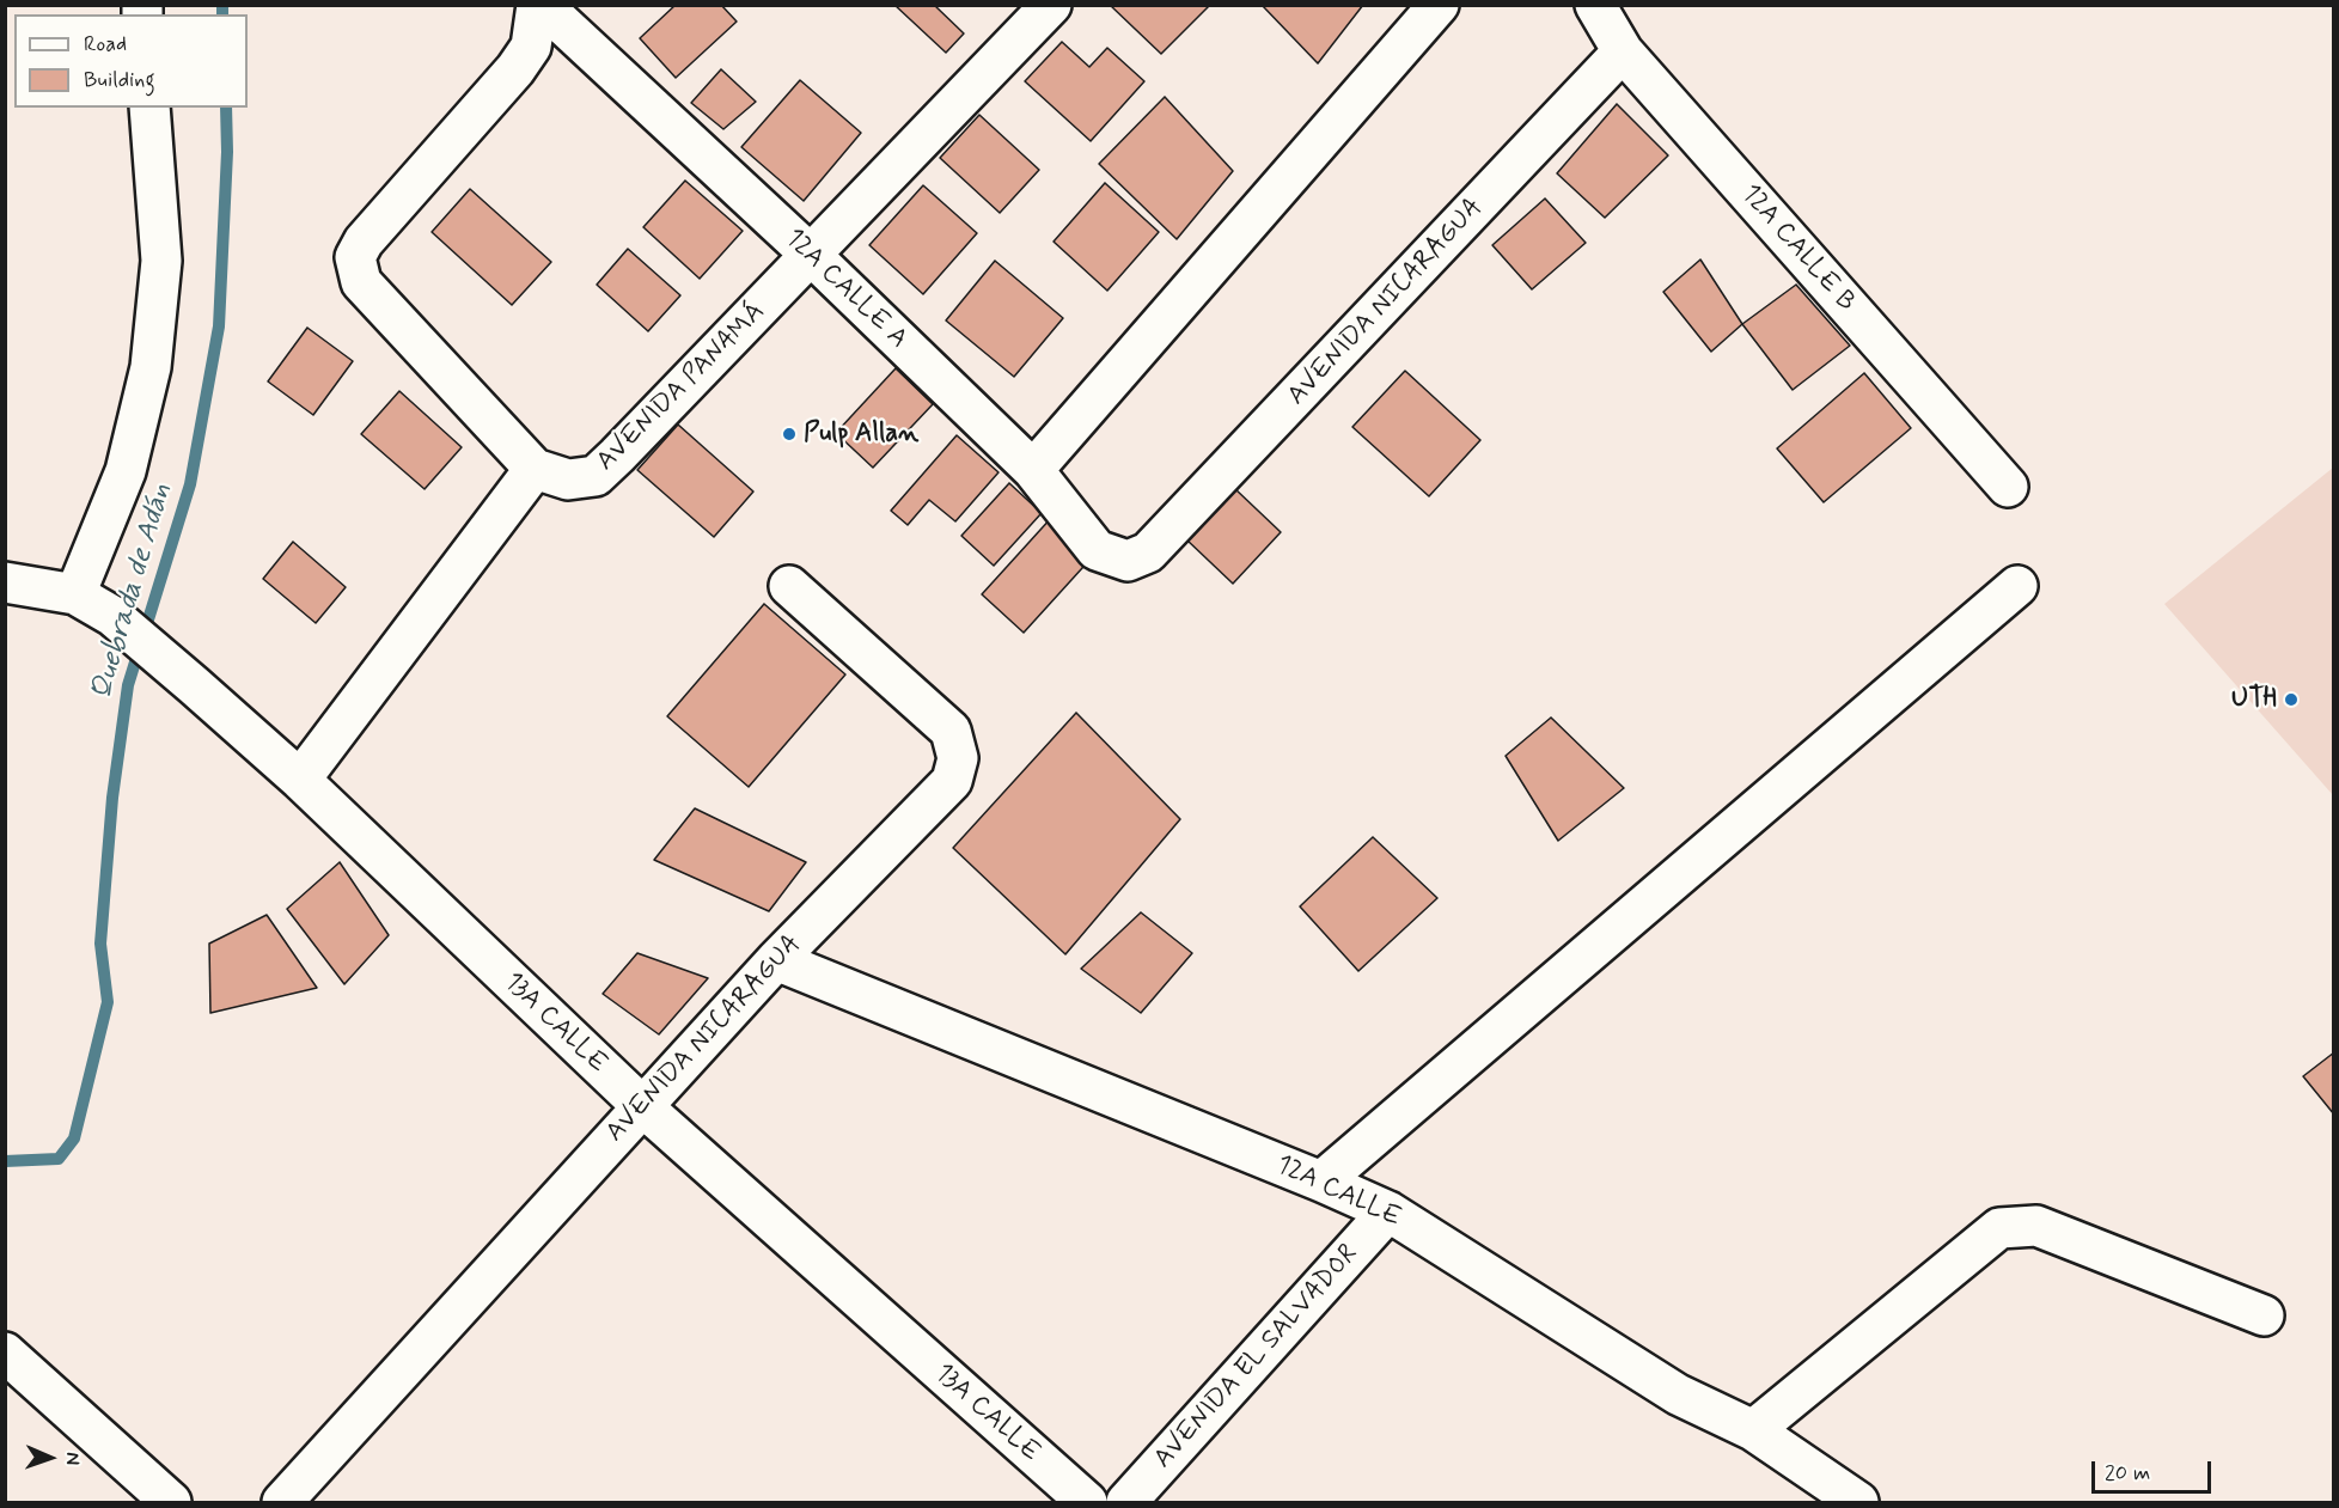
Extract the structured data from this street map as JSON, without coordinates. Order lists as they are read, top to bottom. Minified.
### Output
{"streets":{"street":["12A CALLE B","12A CALLE A","AVENIDA NICARAGUA","AVENIDA PANAMÁ","13A CALLE","12A CALLE","AVENIDA EL SALVADOR"]},"crossings":[["12A CALLE B","AVENIDA NICARAGUA"],["12A CALLE A","AVENIDA NICARAGUA"],["12A CALLE A","AVENIDA PANAMÁ"],["AVENIDA NICARAGUA","13A CALLE"],["AVENIDA NICARAGUA","12A CALLE"],["12A CALLE","AVENIDA EL SALVADOR"]],"water":["Quebrada de Adán"],"places":["Pulp Allan","UTH"],"legend":["Road","Building"],"scale_bar":"20 m","north":"right"}
